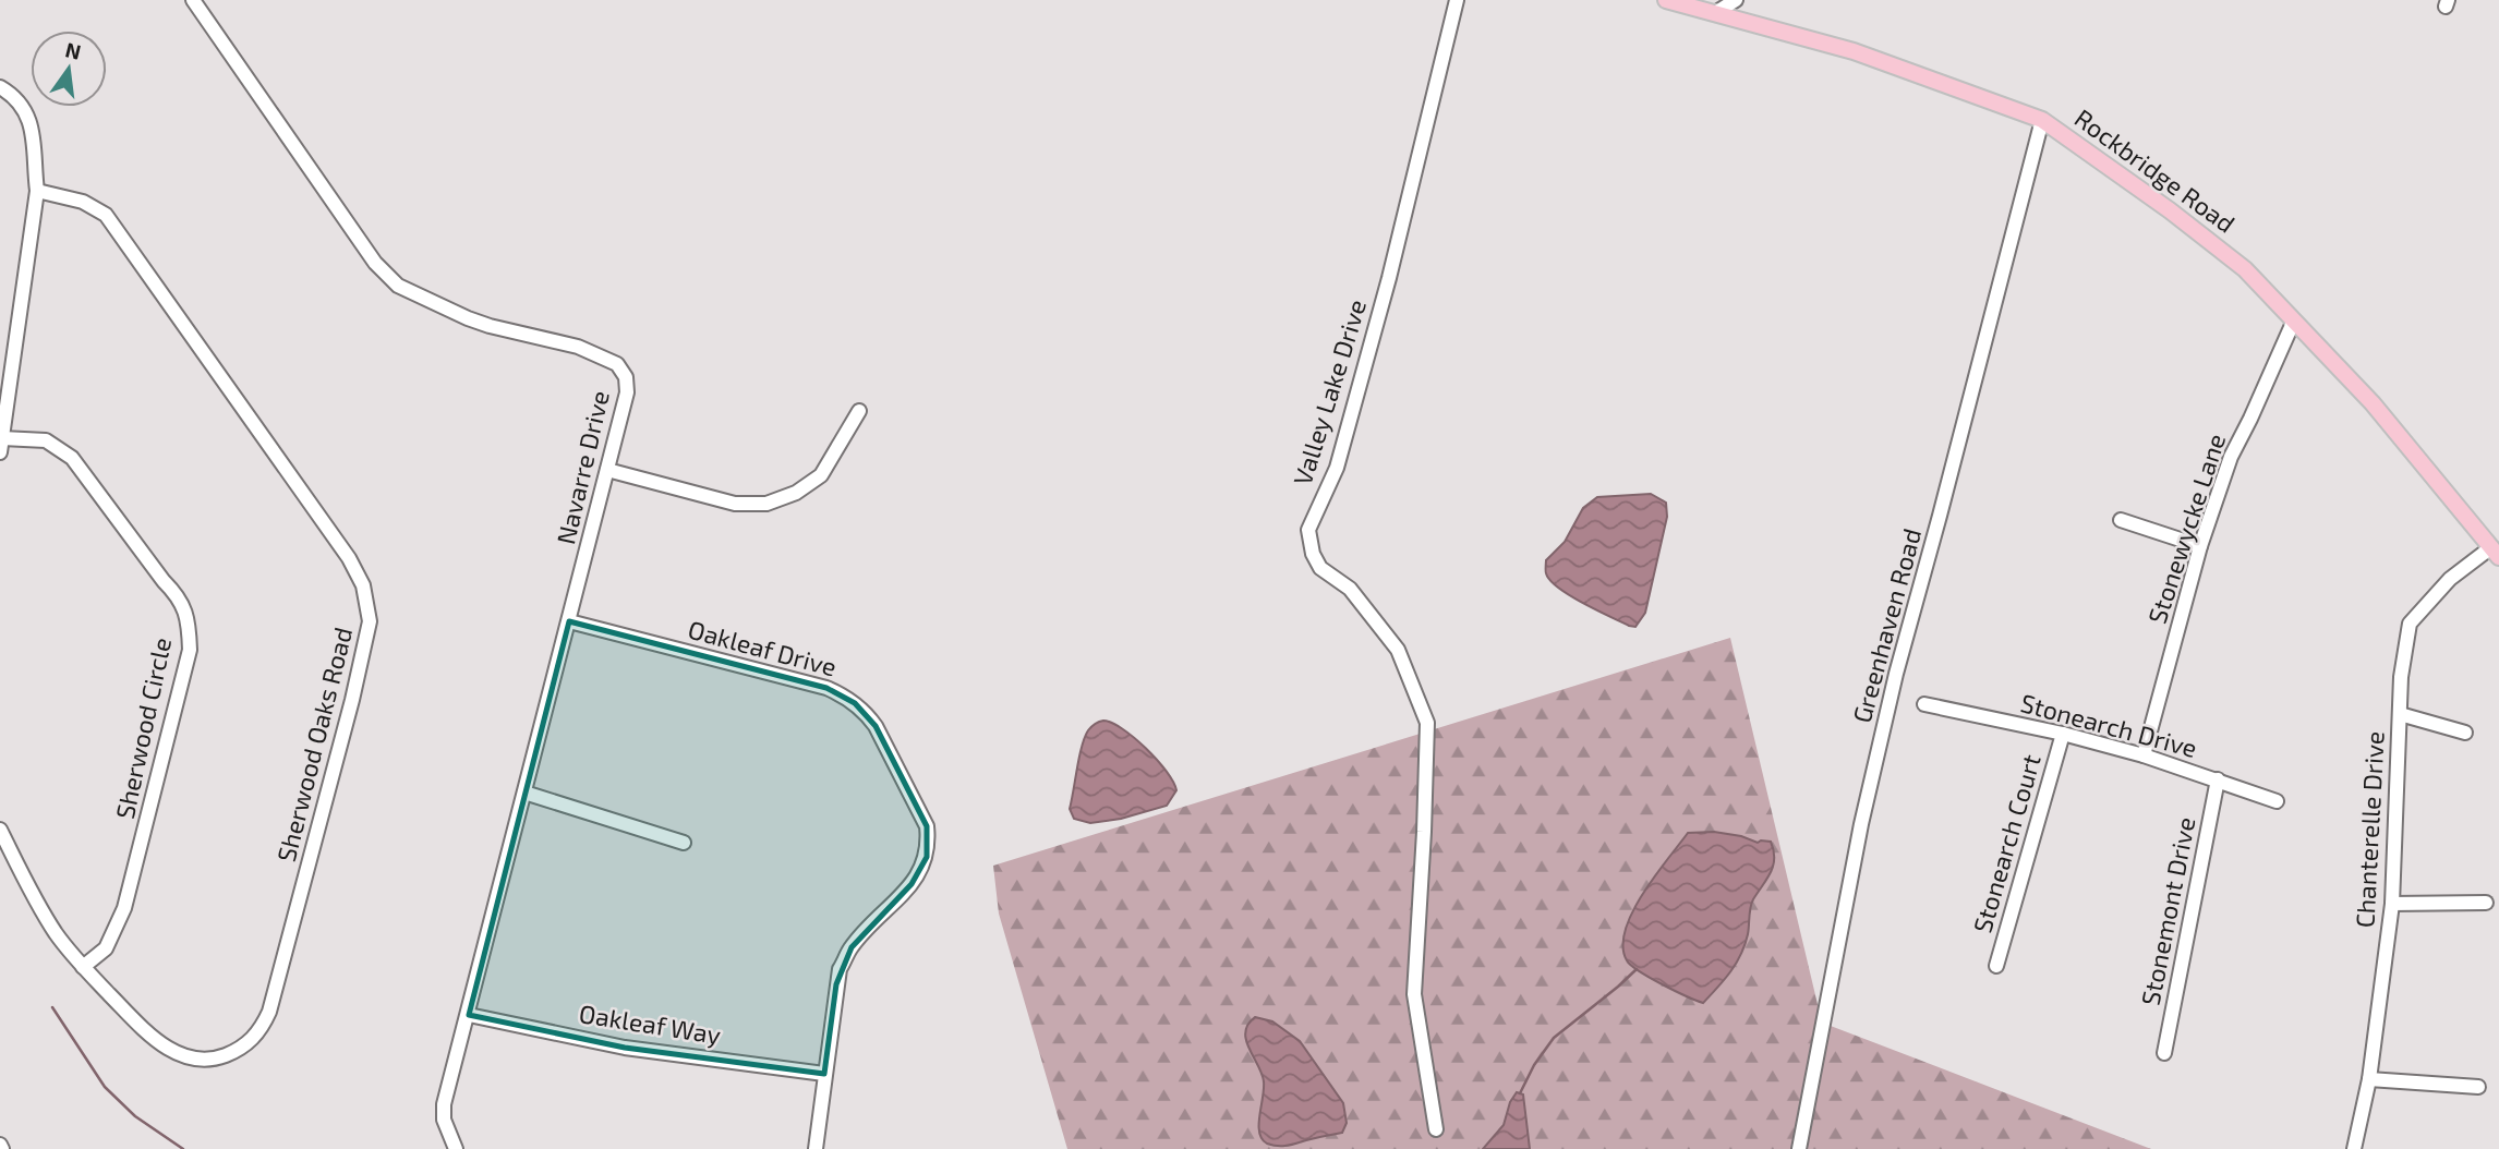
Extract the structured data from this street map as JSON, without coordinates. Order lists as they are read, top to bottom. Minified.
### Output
{"streets":{"main road":["Rockbridge Road"],"street":["Valley Lake Drive","Navarre Drive","Stonewycke Lane","Greenhaven Road","Oakleaf Drive","Stonearch Drive","Sherwood Circle","Sherwood Oaks Road","Chanterelle Drive","Stonearch Court","Stonemont Drive","Oakleaf Way"]},"crossings":[["Rockbridge Road","Stonewycke Lane"],["Rockbridge Road","Greenhaven Road"],["Rockbridge Road","Chanterelle Drive"],["Navarre Drive","Oakleaf Drive"],["Navarre Drive","Oakleaf Way"],["Stonewycke Lane","Stonearch Drive"],["Oakleaf Drive","Oakleaf Way"],["Stonearch Drive","Stonearch Court"],["Stonearch Drive","Stonemont Drive"],["Sherwood Circle","Sherwood Oaks Road"]],"north":"top"}
